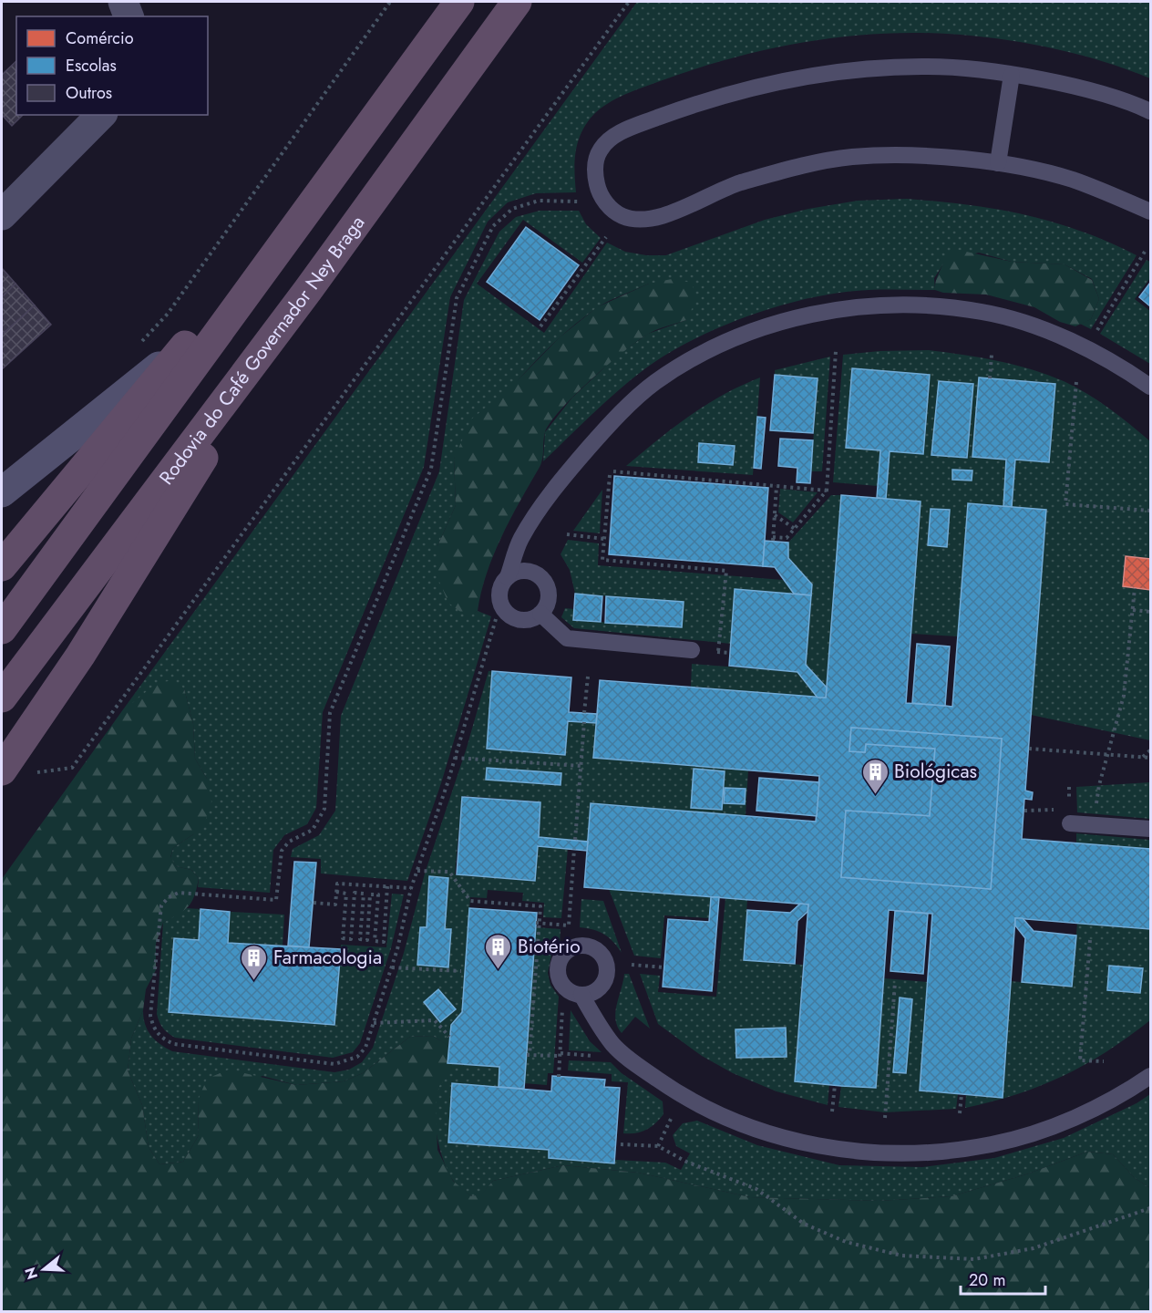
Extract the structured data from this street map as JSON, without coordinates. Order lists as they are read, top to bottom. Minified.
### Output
{"streets":{"highway":["Rodovia do Café Governador Ney Braga"]},"places":{"building":["Biológicas","Biotério","Farmacologia"]},"legend":["Comércio","Escolas","Outros"],"scale_bar":"20 m","north":"left"}
